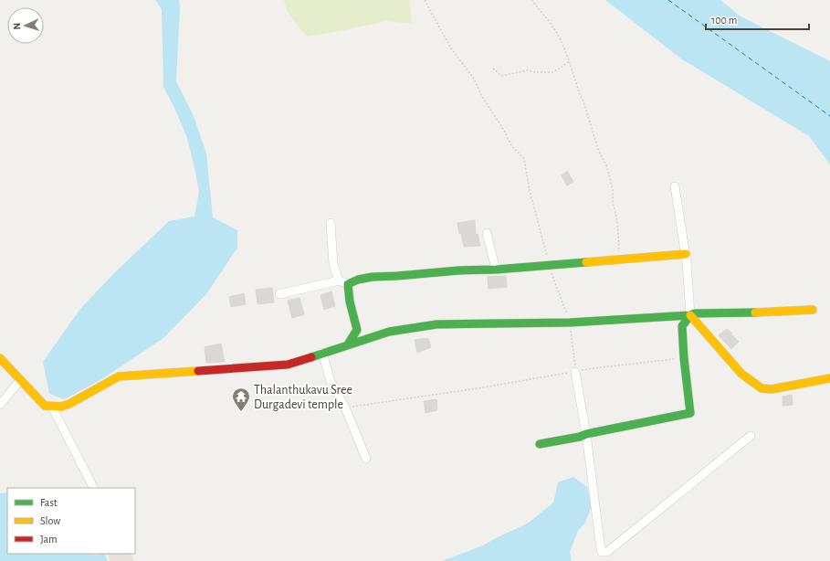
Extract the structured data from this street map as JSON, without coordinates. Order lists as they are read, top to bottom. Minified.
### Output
{"places":{"temple":["Thalanthukavu Sree Durgadevi temple"]},"legend":["Fast","Slow","Jam"],"scale_bar":"100 m","north":"left"}
